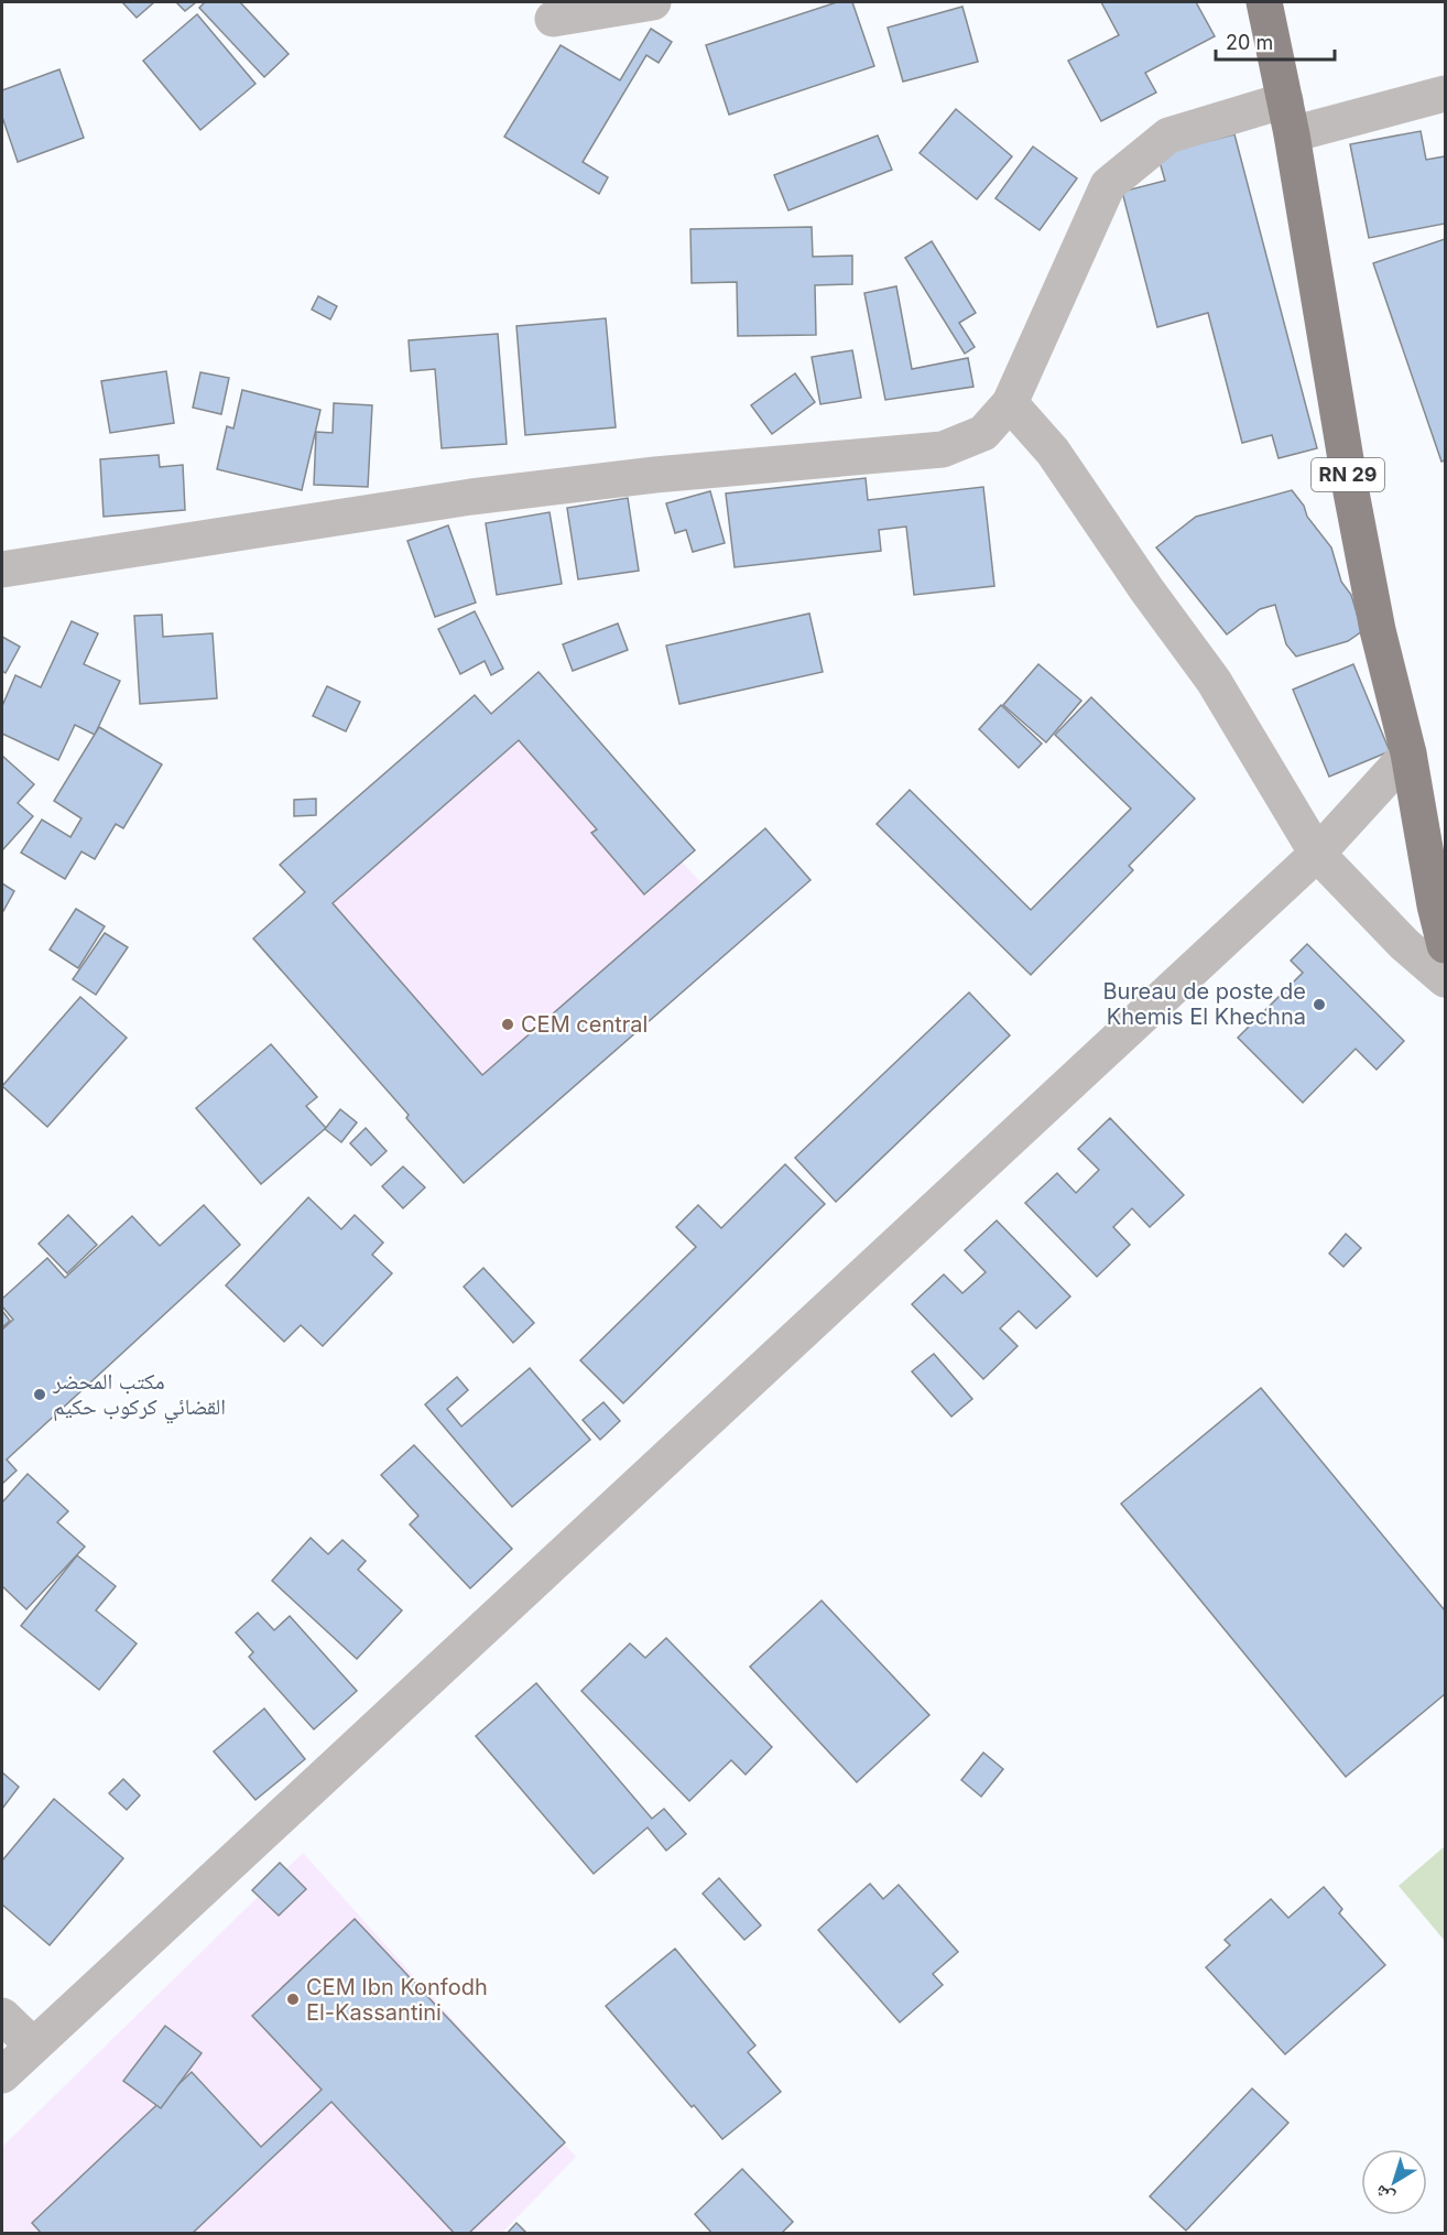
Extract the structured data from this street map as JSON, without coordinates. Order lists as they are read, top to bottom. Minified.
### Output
{"streets":{"main road":["RN 29"]},"places":["Bureau de poste de Khemis El Khechna","CEM central","مكتب المحضر القضائي كركوب حكيم","CEM Ibn Konfodh El-Kassantini"],"scale_bar":"20 m","north":"bottom left"}
